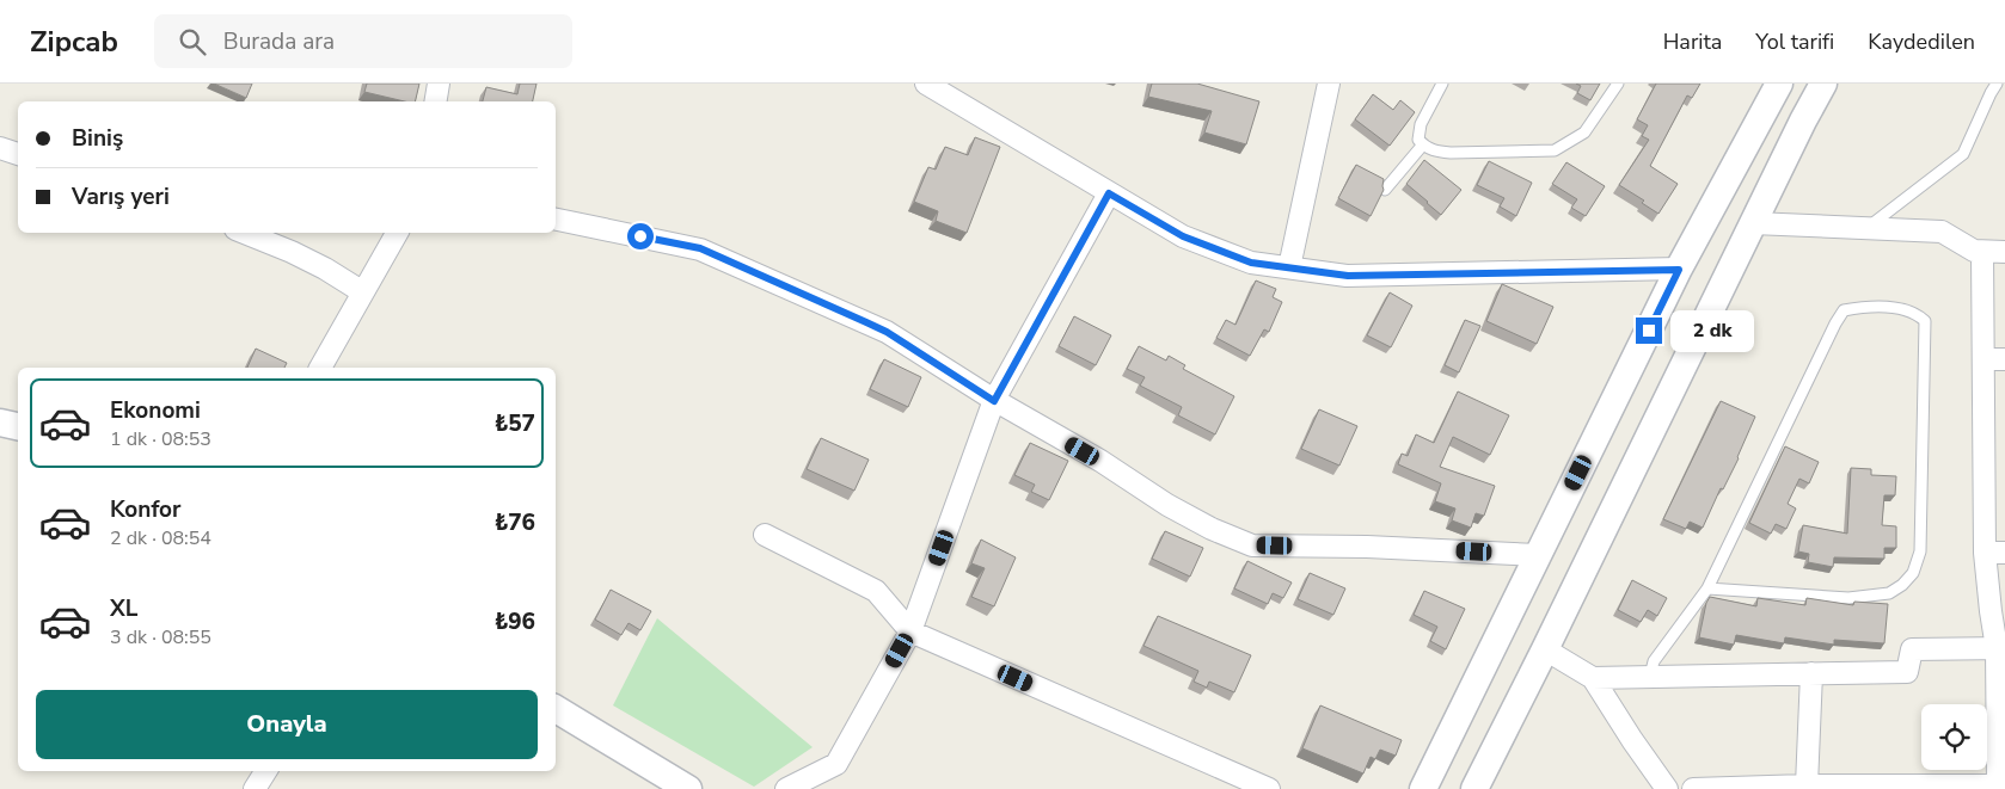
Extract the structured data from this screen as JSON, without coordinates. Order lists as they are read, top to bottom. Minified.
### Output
{"page":{"header":"Zipcab","search":"Burada ara","nav":["Harita","Yol tarifi","Kaydedilen"],"banner":["Biniş","Varış yeri"],"bubble":"2 dk","list":[{"name":"Ekonomi","note":"1 dk · 08:53","value":"₺57"},{"name":"Konfor","note":"2 dk · 08:54","value":"₺76"},{"name":"XL","note":"3 dk · 08:55","value":"₺96"}],"buttons":"Onayla"}}
